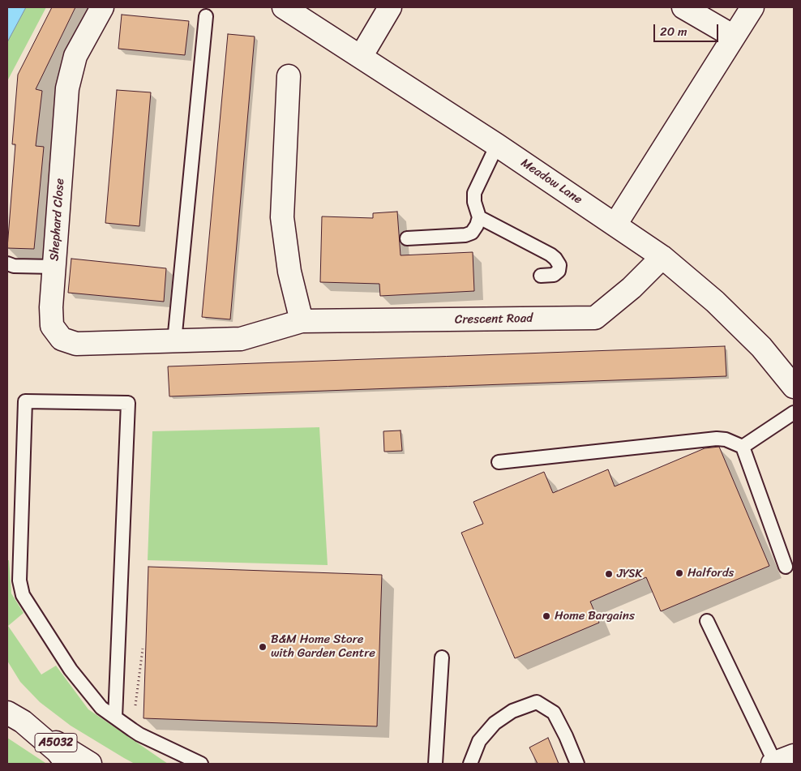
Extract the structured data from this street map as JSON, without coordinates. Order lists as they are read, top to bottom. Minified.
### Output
{"streets":{"street":["Meadow Lane","Shephard Close","Crescent Road","A5032"]},"crossings":[["Meadow Lane","Crescent Road"],["Shephard Close","Crescent Road"]],"places":["Halfords","JYSK","Home Bargains","B&M Home Store with Garden Centre"],"scale_bar":"20 m"}
